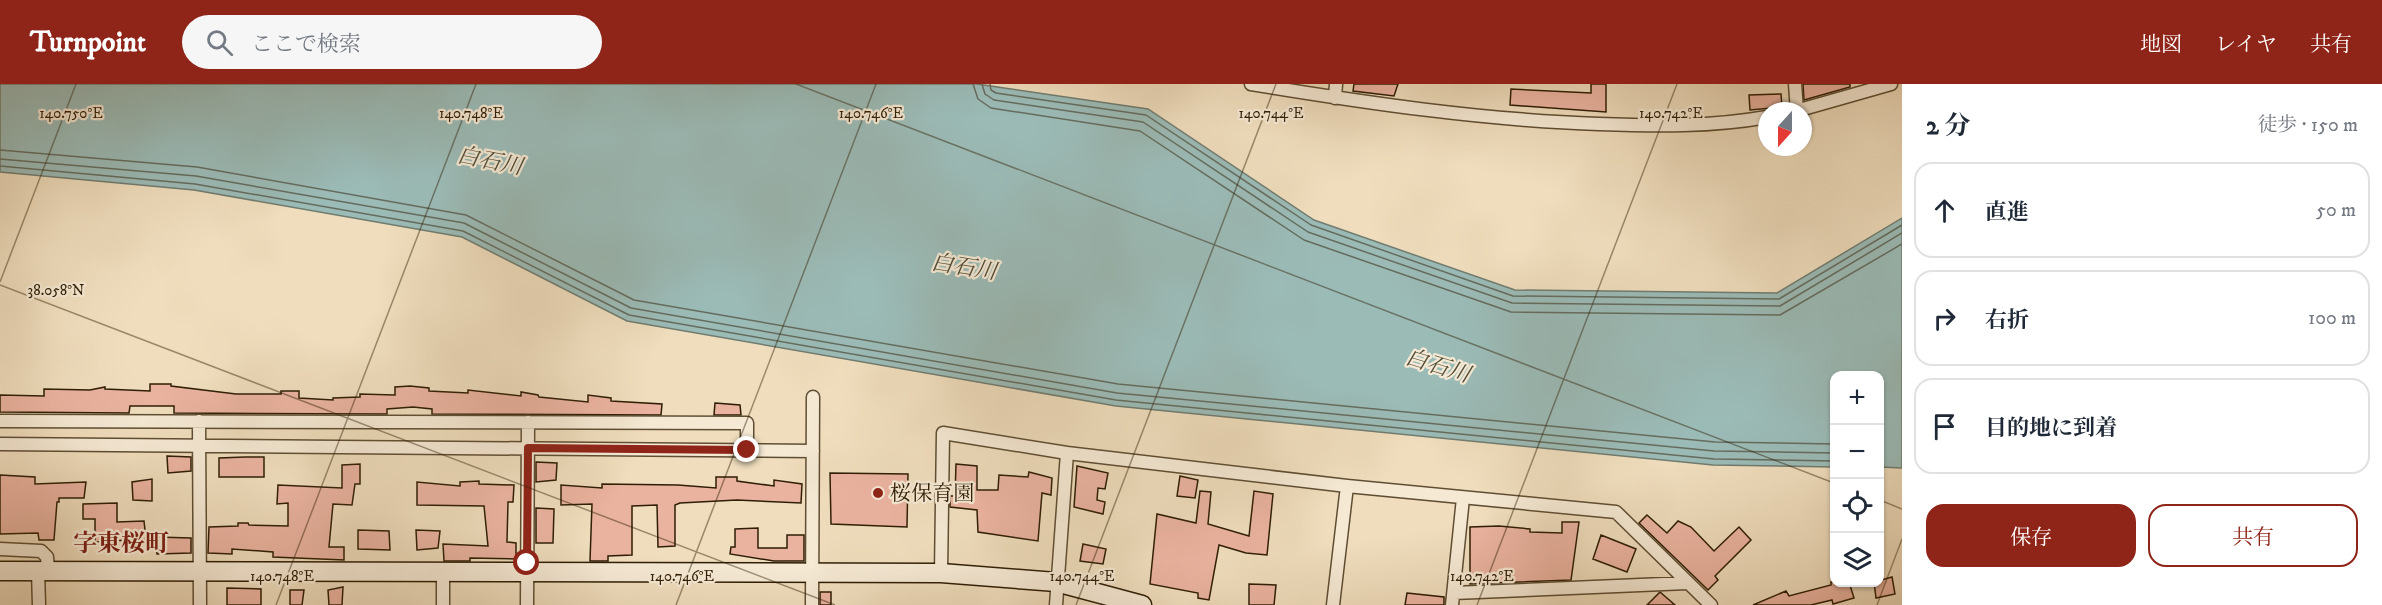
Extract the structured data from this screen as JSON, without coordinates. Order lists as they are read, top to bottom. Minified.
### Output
{"districts":["字東桜町"],"water":["白石川"],"places":["桜保育園"],"north":"bottom","page":{"header":"Turnpoint","search":"ここで検索","nav":["地図","レイヤ","共有"],"heading":["2 分","徒歩 · 150 m"],"list":[["直進","50 m"],["右折","100 m"],"目的地に到着"],"map_buttons":["+","−"],"buttons":["保存","共有"]},"coordinates":["140.750°E","140.748°E","140.746°E","140.744°E","140.742°E","38.058°N"]}
